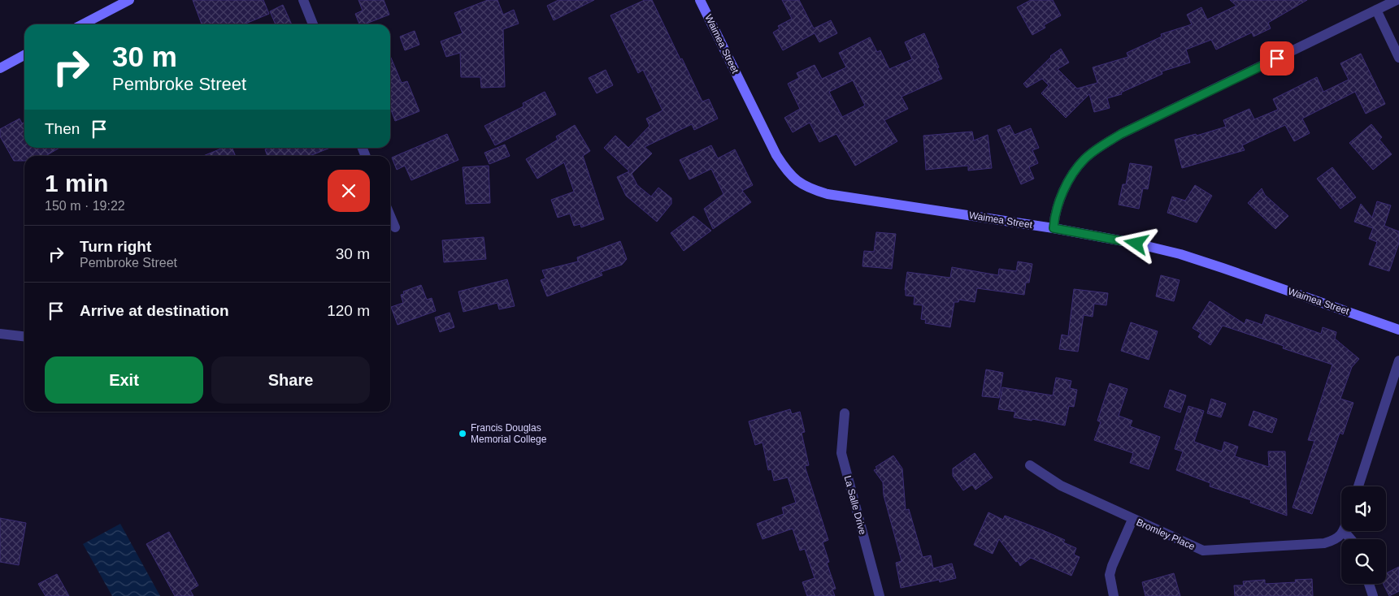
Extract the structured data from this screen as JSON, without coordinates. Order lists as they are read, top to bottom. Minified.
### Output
{"streets":{"main road":["Waimea Street"],"street":["La Salle Drive","Bromley Place"]},"places":["Francis Douglas Memorial College"],"page":{"turn":["30 m","Pembroke Street"],"then":"Then","heading":["1 min","150 m · 19:22"],"list":[{"name":"Turn right","note":"Pembroke Street","value":"30 m"},{"name":"Arrive at destination","value":"120 m"}],"buttons":["Exit","Share"]}}
